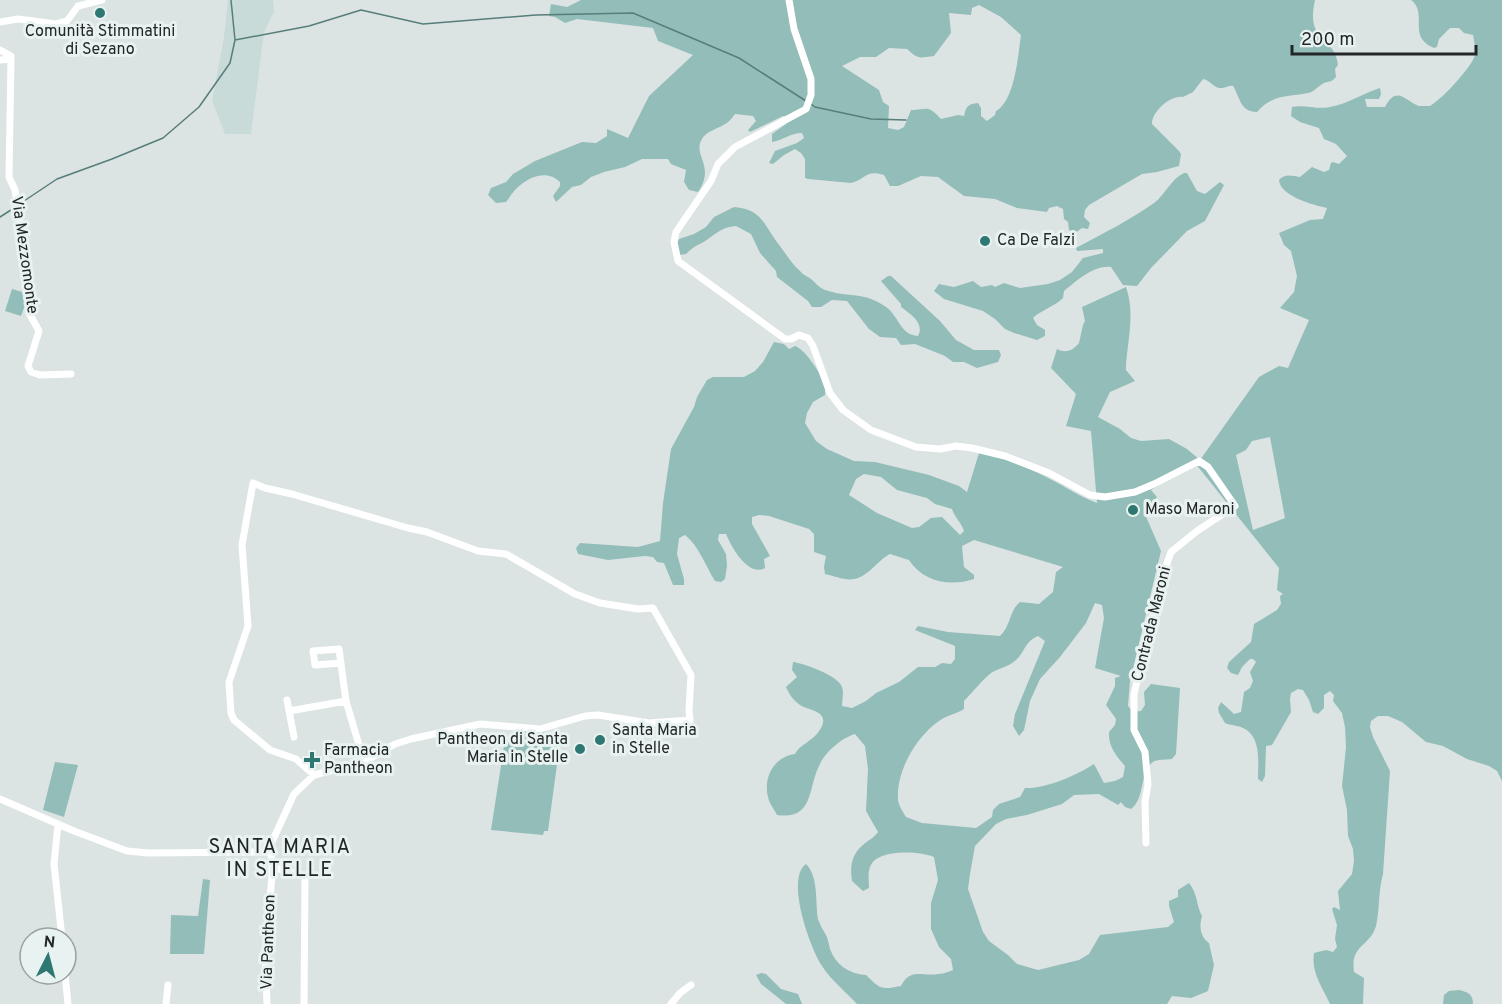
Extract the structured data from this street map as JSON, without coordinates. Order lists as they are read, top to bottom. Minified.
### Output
{"streets":{"street":["Via Mezzomonte","Contrada Maroni","Via Pantheon"]},"districts":["SANTA MARIA IN STELLE"],"places":{"other":["Comunità Stimmatini di Sezano","Ca De Falzi","Maso Maroni","Santa Maria in Stelle","Pantheon di Santa Maria in Stelle"],"health":["Farmacia Pantheon"]},"scale_bar":"200 m","north":"top"}
